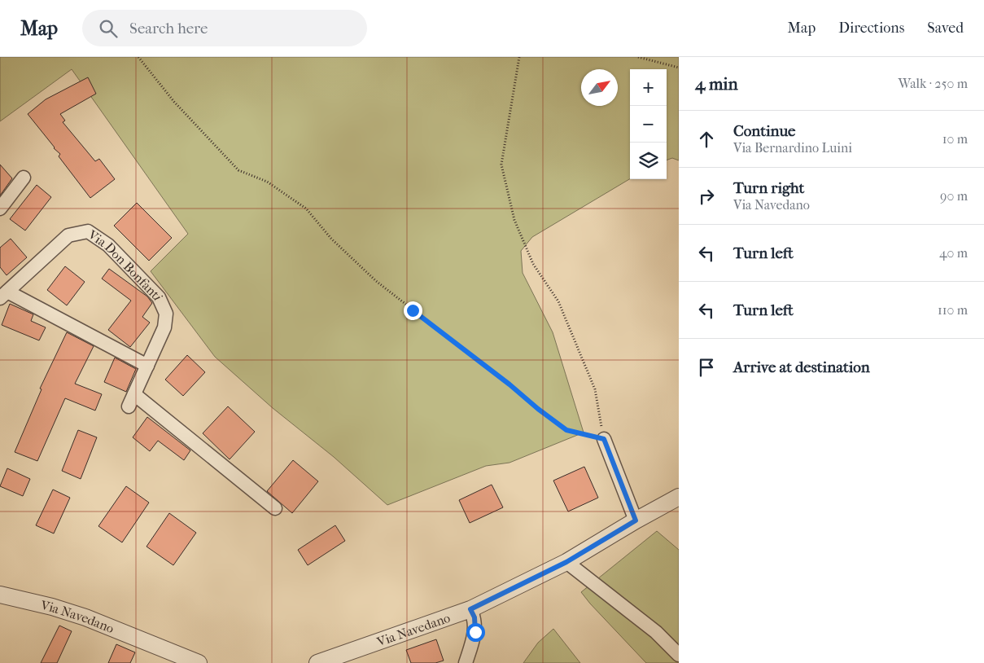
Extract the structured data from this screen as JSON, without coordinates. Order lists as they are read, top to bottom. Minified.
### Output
{"streets":{"street":["Via Don Bonfanti","Via Navedano"]},"north":"top right","page":{"header":"Map","search":"Search here","nav":["Map","Directions","Saved"],"heading":["4 min","Walk · 250 m"],"map_buttons":["+","−"],"list":[["Continue","Via Bernardino Luini","10 m"],["Turn right","Via Navedano","90 m"],["Turn left","40 m"],["Turn left","110 m"],"Arrive at destination"]}}
